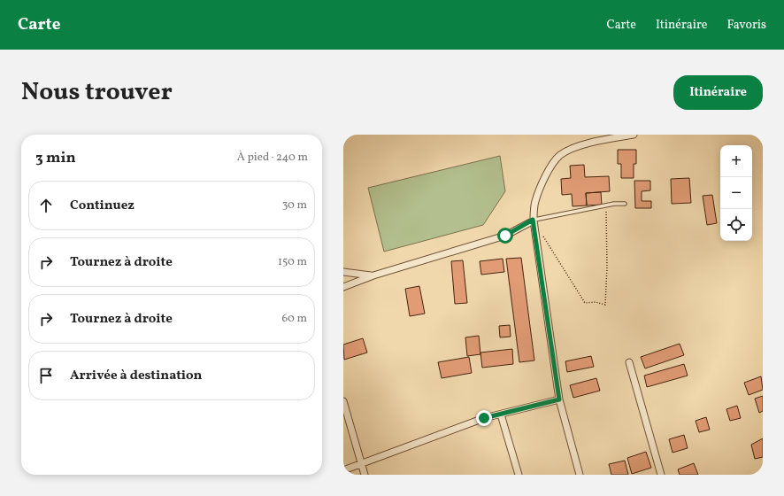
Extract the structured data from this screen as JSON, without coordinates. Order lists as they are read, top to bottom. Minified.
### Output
{"page":{"header":"Carte","nav":["Carte","Itinéraire","Favoris"],"title":"Nous trouver","buttons":"Itinéraire","heading":["3 min","À pied · 240 m"],"map_buttons":["+","−"],"list":[["Continuez","30 m"],["Tournez à droite","150 m"],["Tournez à droite","60 m"],"Arrivée à destination"]}}
